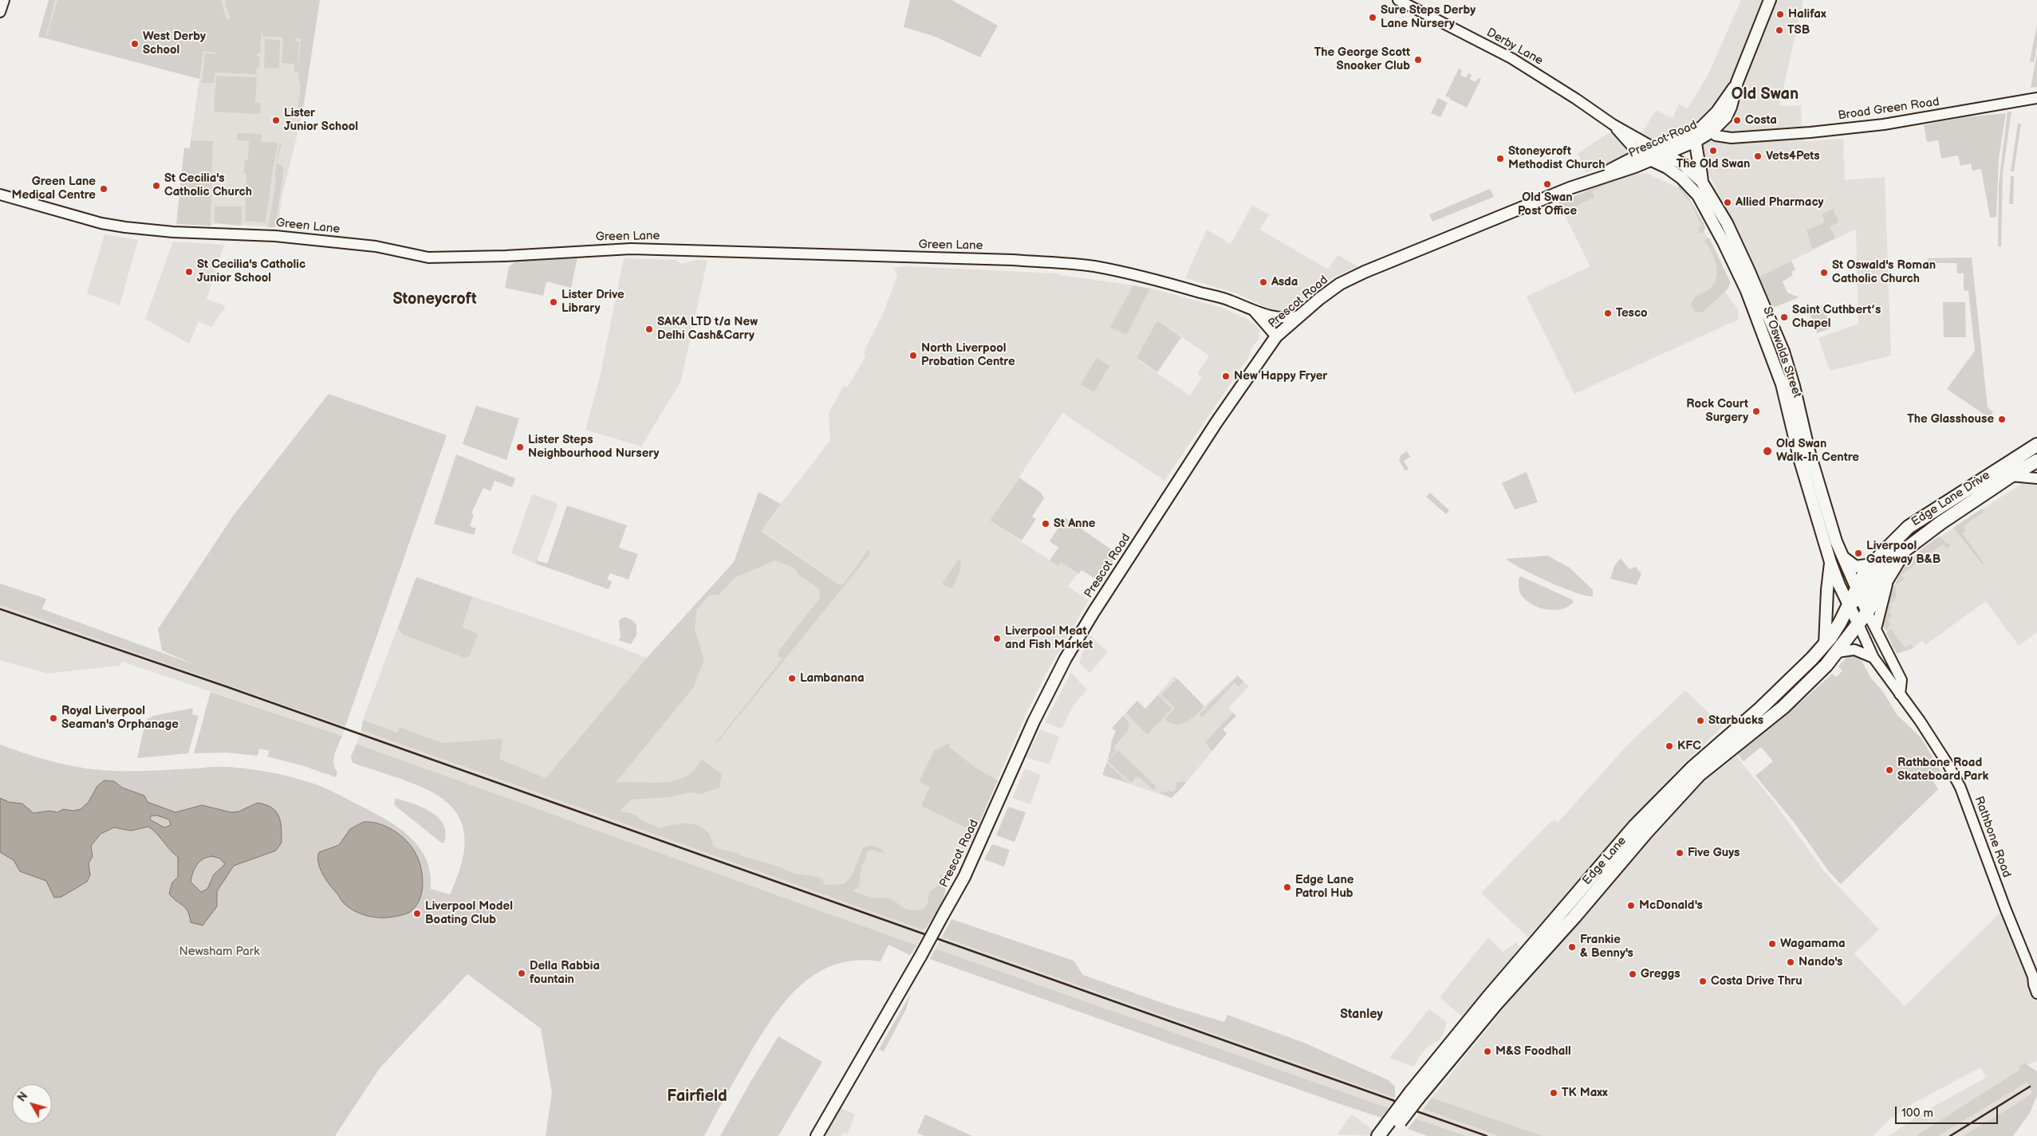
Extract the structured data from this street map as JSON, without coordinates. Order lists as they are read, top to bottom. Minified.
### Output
{"streets":{"highway":["Edge Lane Drive","Edge Lane"],"main road":["Derby Lane","Broad Green Road","Prescot Road","Green Lane","St Oswalds Street","Rathbone Road"]},"crossings":[["Derby Lane","Prescot Road"],["Derby Lane","St Oswalds Street"],["Broad Green Road","Prescot Road"],["Prescot Road","Green Lane"],["Prescot Road","St Oswalds Street"],["St Oswalds Street","Edge Lane Drive"],["St Oswalds Street","Edge Lane"],["Edge Lane Drive","Rathbone Road"],["Edge Lane Drive","Edge Lane"],["Rathbone Road","Edge Lane"]],"districts":["Old Swan","Stoneycroft","Stanley","Fairfield"],"parks":["Newsham Park"],"places":["Halifax","Sure Steps Derby Lane Nursery","TSB","West Derby School","The George Scott Snooker Club","Lister Junior School","Costa","The Old Swan","Vets4Pets","Stoneycroft Methodist Church","Old Swan Post Office","St Cecilia's Catholic Church","Green Lane Medical Centre","Allied Pharmacy","St Cecilia's Catholic Junior School","St Oswald's Roman Catholic Church","Asda","Lister Drive Library","Tesco","Saint Cuthbert’s Chapel","SAKA LTD t/a New Delhi Cash&Carry","North Liverpool Probation Centre","New Happy Fryer","Rock Court Surgery","The Glasshouse","Lister Steps Neighbourhood Nursery","Old Swan Walk-In Centre","St Anne","Liverpool Gateway B&B","Liverpool Meat and Fish Market","Lambanana","Royal Liverpool Seaman's Orphanage","Starbucks","KFC","Rathbone Road Skateboard Park","Five Guys","Edge Lane Patrol Hub","McDonald's","Liverpool Model Boating Club","Wagamama","Frankie & Benny's","Nando's","Della Rabbia fountain","Greggs","Costa Drive Thru","M&S Foodhall","TK Maxx"],"scale_bar":"100 m","north":"top left"}
